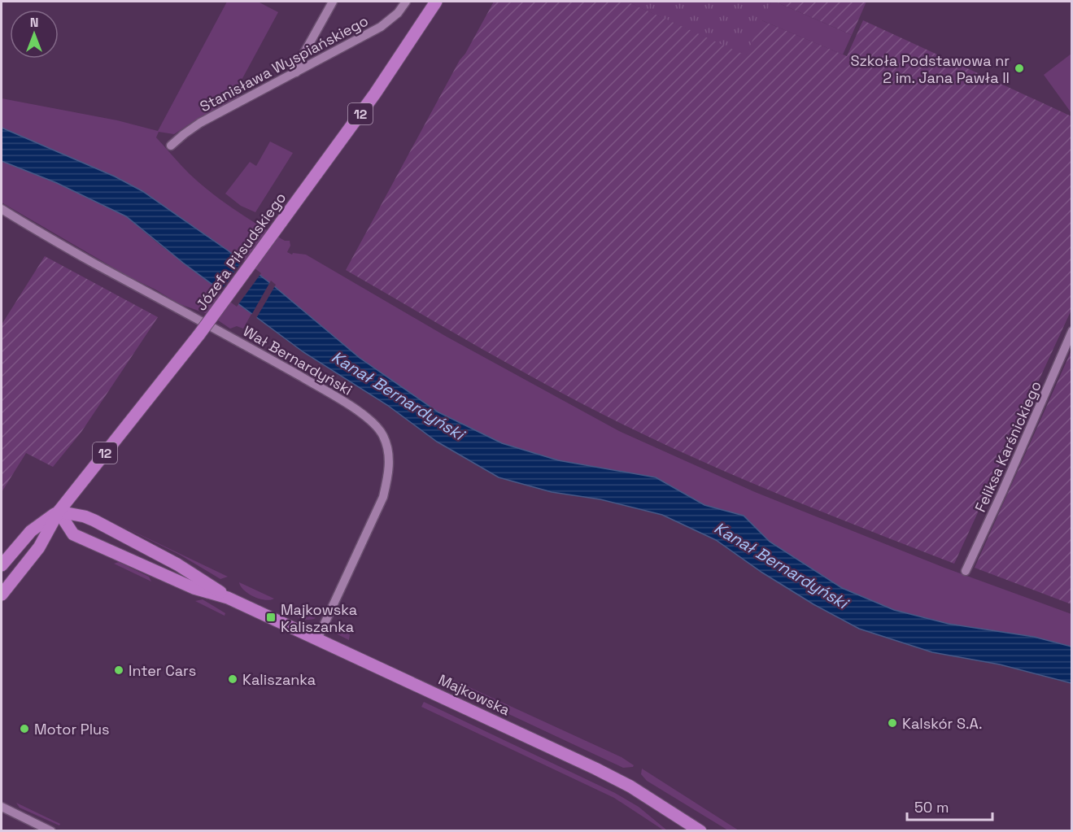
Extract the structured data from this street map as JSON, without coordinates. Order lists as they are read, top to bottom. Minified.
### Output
{"streets":{"main road":["12","Józefa Piłsudskiego","Majkowska"],"street":["Stanisława Wyspiańskiego","Wał Bernardyński","Feliksa Karśnickiego"]},"crossings":[["Józefa Piłsudskiego","Majkowska"],["Wał Bernardyński","Majkowska"]],"water":["Kanał Bernardyński"],"places":{"other":["Szkoła Podstawowa nr 2 im. Jana Pawła II","Inter Cars","Kaliszanka","Kalskór S.A.","Motor Plus"],"transit":["Majkowska Kaliszanka"]},"scale_bar":"50 m","north":"top"}
